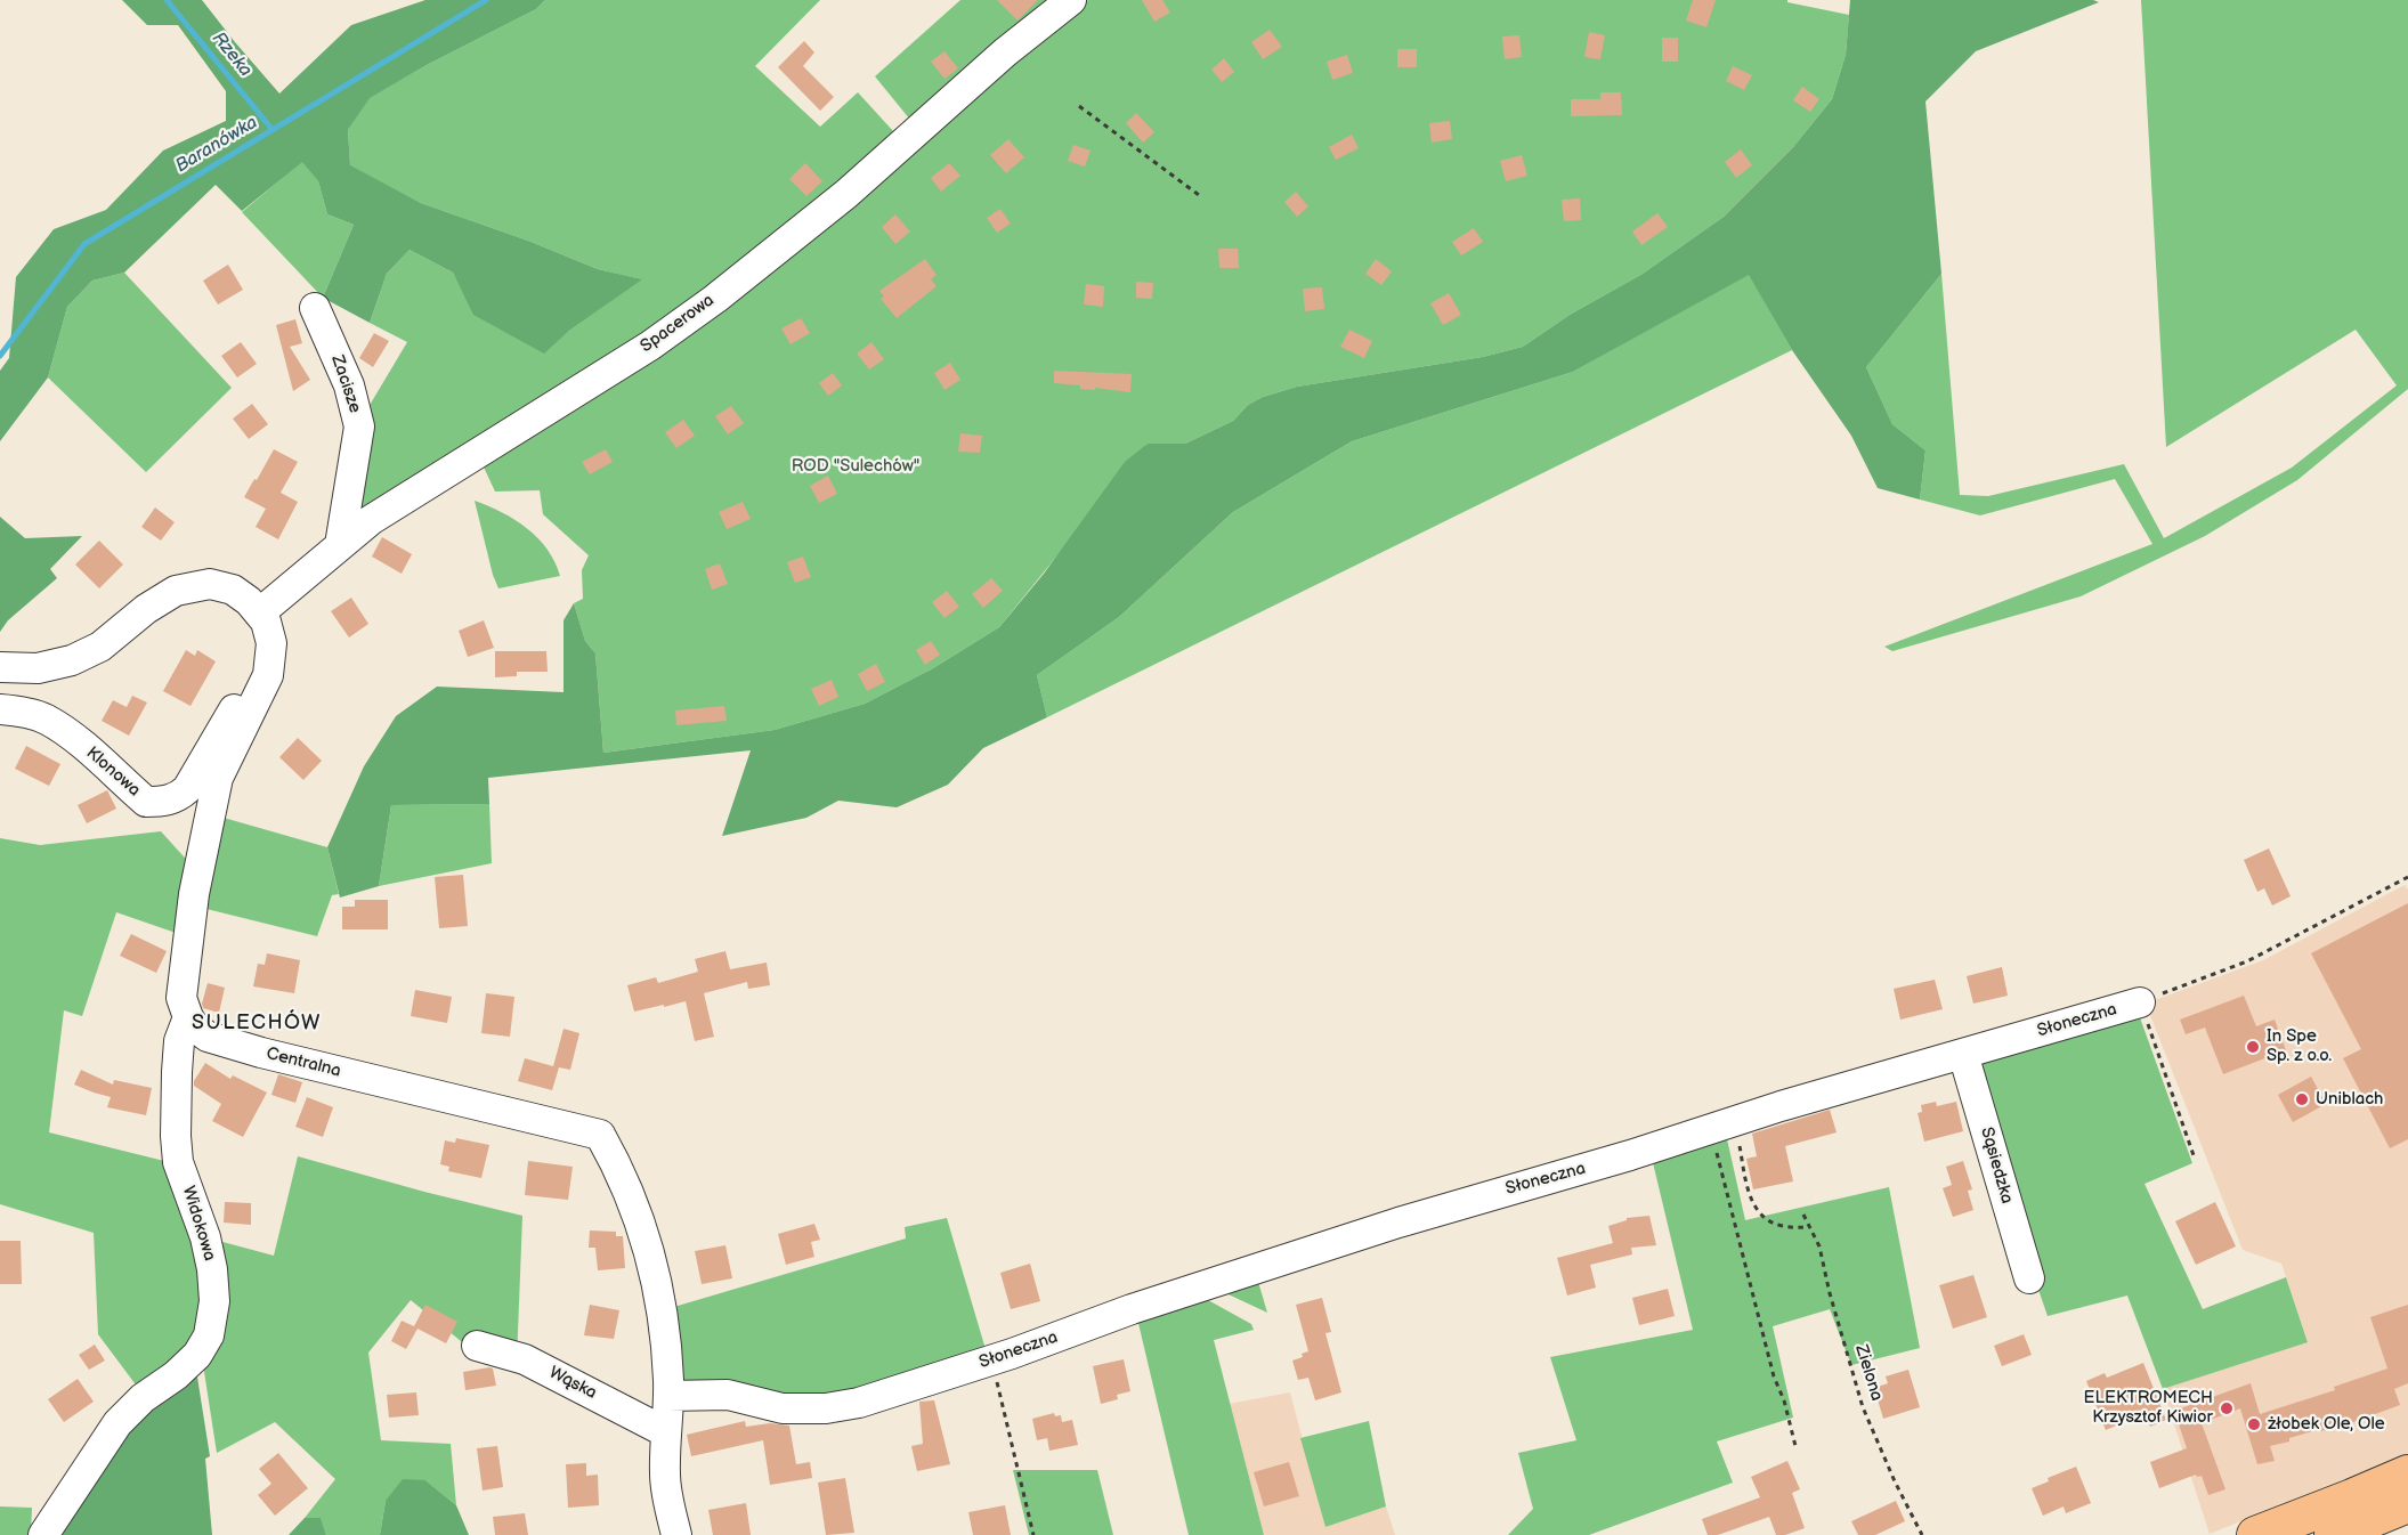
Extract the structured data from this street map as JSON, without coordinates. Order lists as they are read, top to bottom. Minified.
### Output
{"streets":{"street":["Spacerowa","Zacisze","Klonowa","Słoneczna","Centralna","Sąsiedzka","Widokowa","Wąska"],"path":["Zielona"]},"crossings":[["Spacerowa","Zacisze"],["Słoneczna","Centralna"],["Słoneczna","Sąsiedzka"],["Centralna","Widokowa"],["Centralna","Wąska"]],"districts":["SULECHÓW"],"water":["Rzeka","Baranówka"],"parks":["ROD \"Sulechów\""],"places":["In Spe Sp. z o.o.","Uniblach","ELEKTROMECH Krzysztof Kiwior","żłobek Ole, Ole"]}
